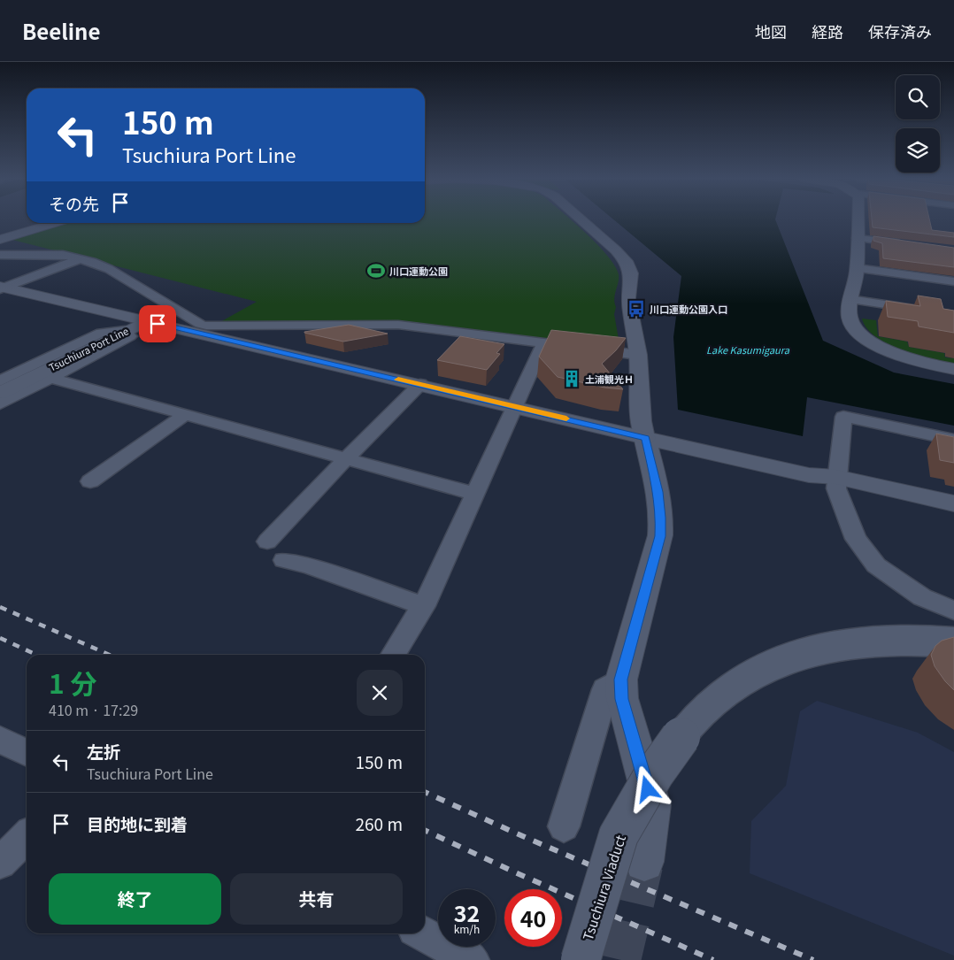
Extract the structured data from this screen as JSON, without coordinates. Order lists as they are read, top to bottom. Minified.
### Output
{"streets":{"street":["Tsuchiura Port Line","Tsuchiura Viaduct"]},"water":["Lake Kasumigaura"],"places":{"sports":["川口運動公園"],"bus stop":["川口運動公園入口"],"building":["土浦観光Ｈ"]},"page":{"header":"Beeline","nav":["地図","経路","保存済み"],"turn":["150 m","Tsuchiura Port Line"],"then":"その先","heading":["1 分","410 m · 17:29"],"list":[{"name":"左折","note":"Tsuchiura Port Line","value":"150 m"},{"name":"目的地に到着","value":"260 m"}],"buttons":["終了","共有"],"speed":"32 km/h","limit":"40"}}
